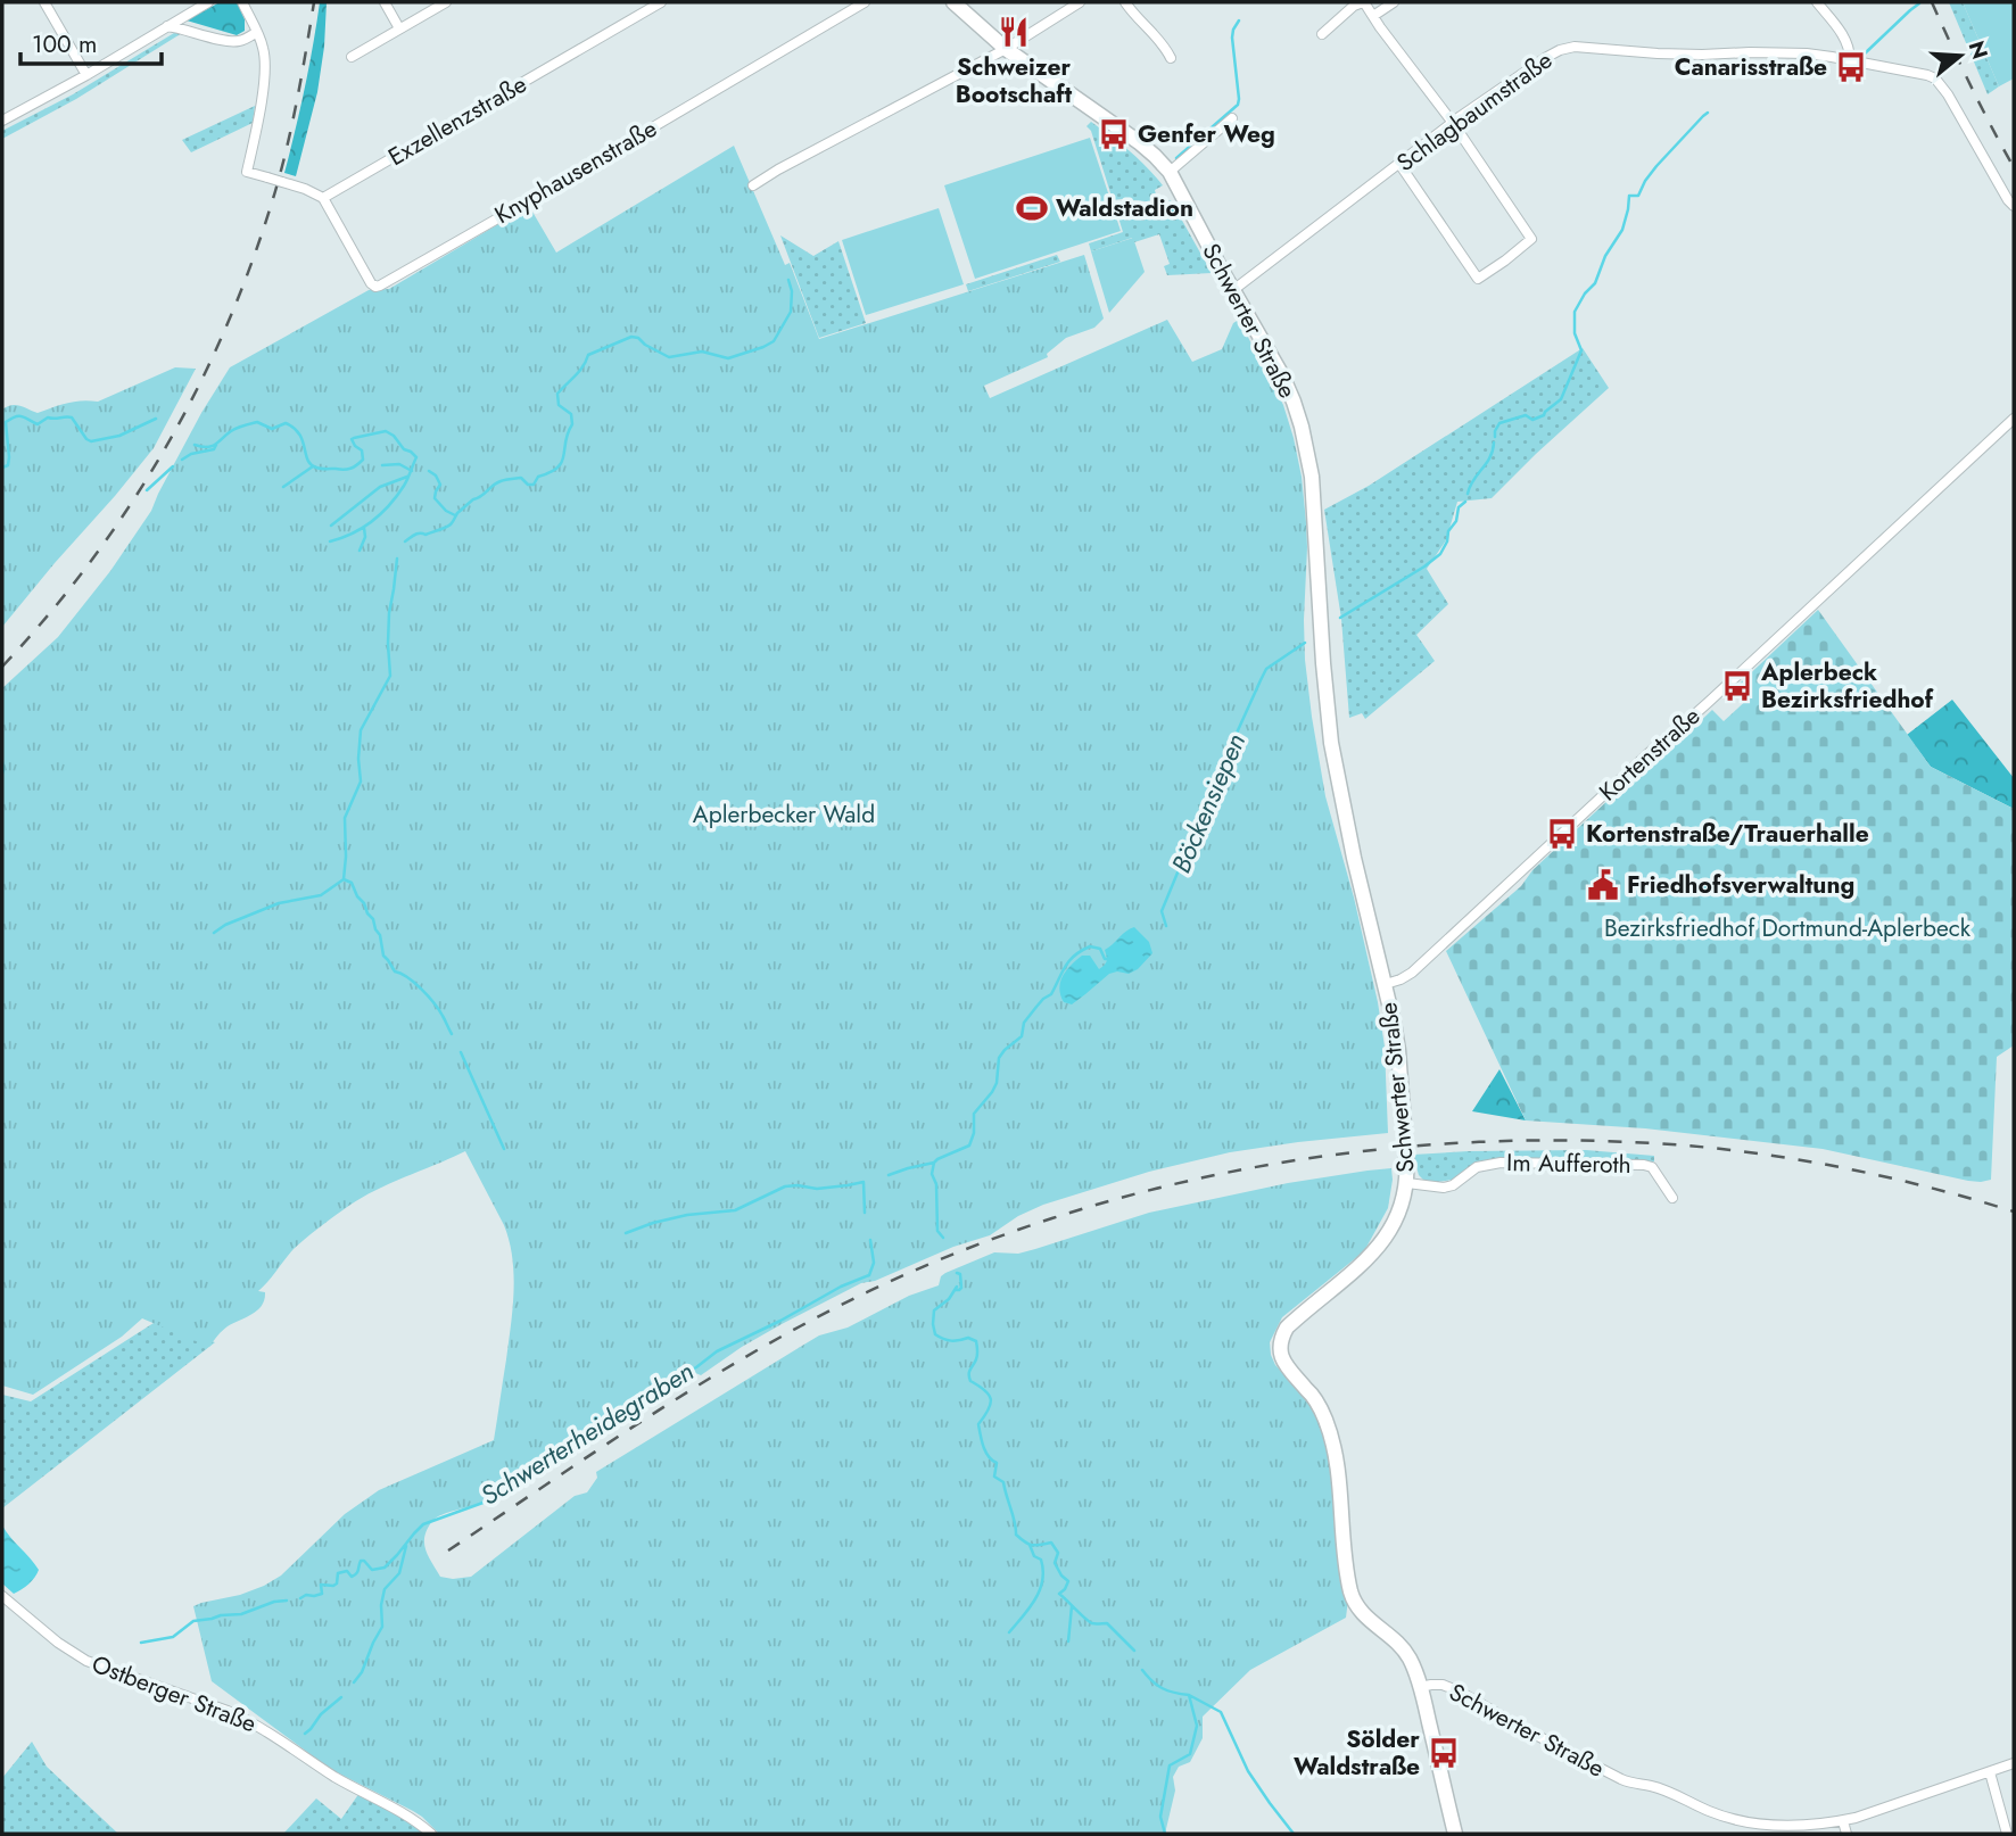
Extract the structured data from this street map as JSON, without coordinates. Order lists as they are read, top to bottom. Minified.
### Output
{"streets":{"street":["Schlagbaumstraße","Exzellenzstraße","Knyphausenstraße","Schwerter Straße","Kortenstraße","Im Aufferoth","Ostberger Straße"]},"crossings":[["Schlagbaumstraße","Schwerter Straße"],["Exzellenzstraße","Knyphausenstraße"],["Schwerter Straße","Kortenstraße"],["Schwerter Straße","Im Aufferoth"]],"water":["Böckensiepen","Schwerterheidegraben"],"parks":["Aplerbecker Wald","Bezirksfriedhof Dortmund-Aplerbeck"],"places":{"restaurant":["Schweizer Bootschaft"],"bus stop":["Canarisstraße","Genfer Weg","Aplerbeck Bezirksfriedhof","Kortenstraße/Trauerhalle","Sölder Waldstraße"],"sports":["Waldstadion"],"public building":["Friedhofsverwaltung"]},"scale_bar":"100 m","north":"right"}
